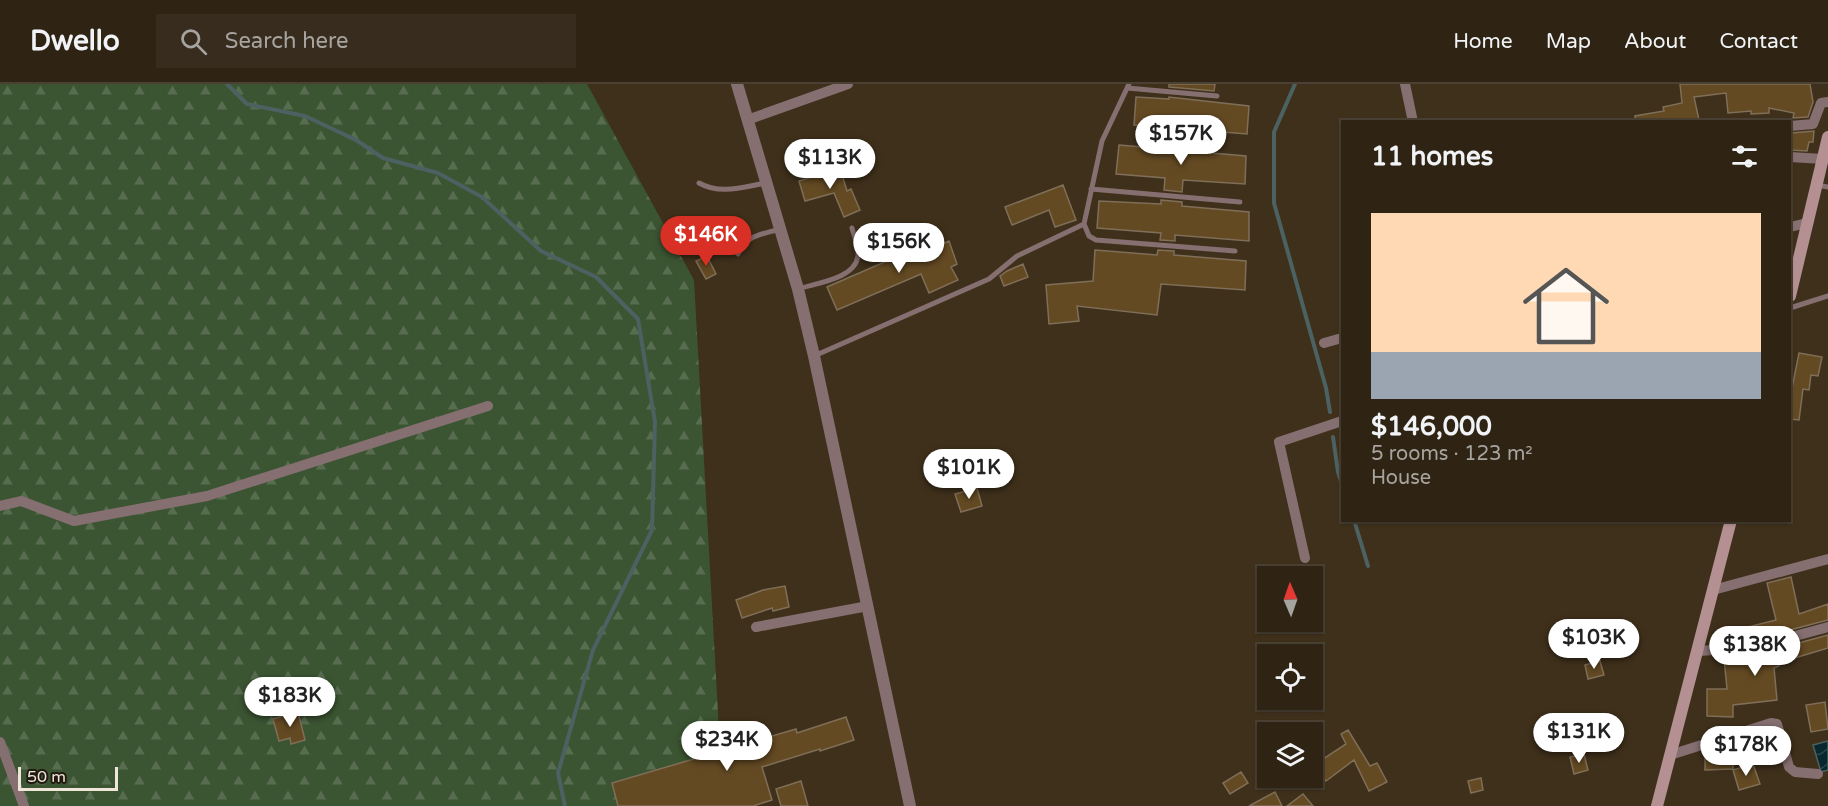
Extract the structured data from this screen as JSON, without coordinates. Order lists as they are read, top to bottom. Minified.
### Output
{"scale_bar":"50 m","north":"top","page":{"header":"Dwello","search":"Search here","nav":["Home","Map","About","Contact"],"price":["$157K","$113K","$146K","$156K","$101K","$103K","$138K","$183K","$131K","$234K","$178K"],"heading":"11 homes","list":[{"name":"$146,000","note":"5 rooms · 123 m² · House"}],"scale":"50 m"}}
